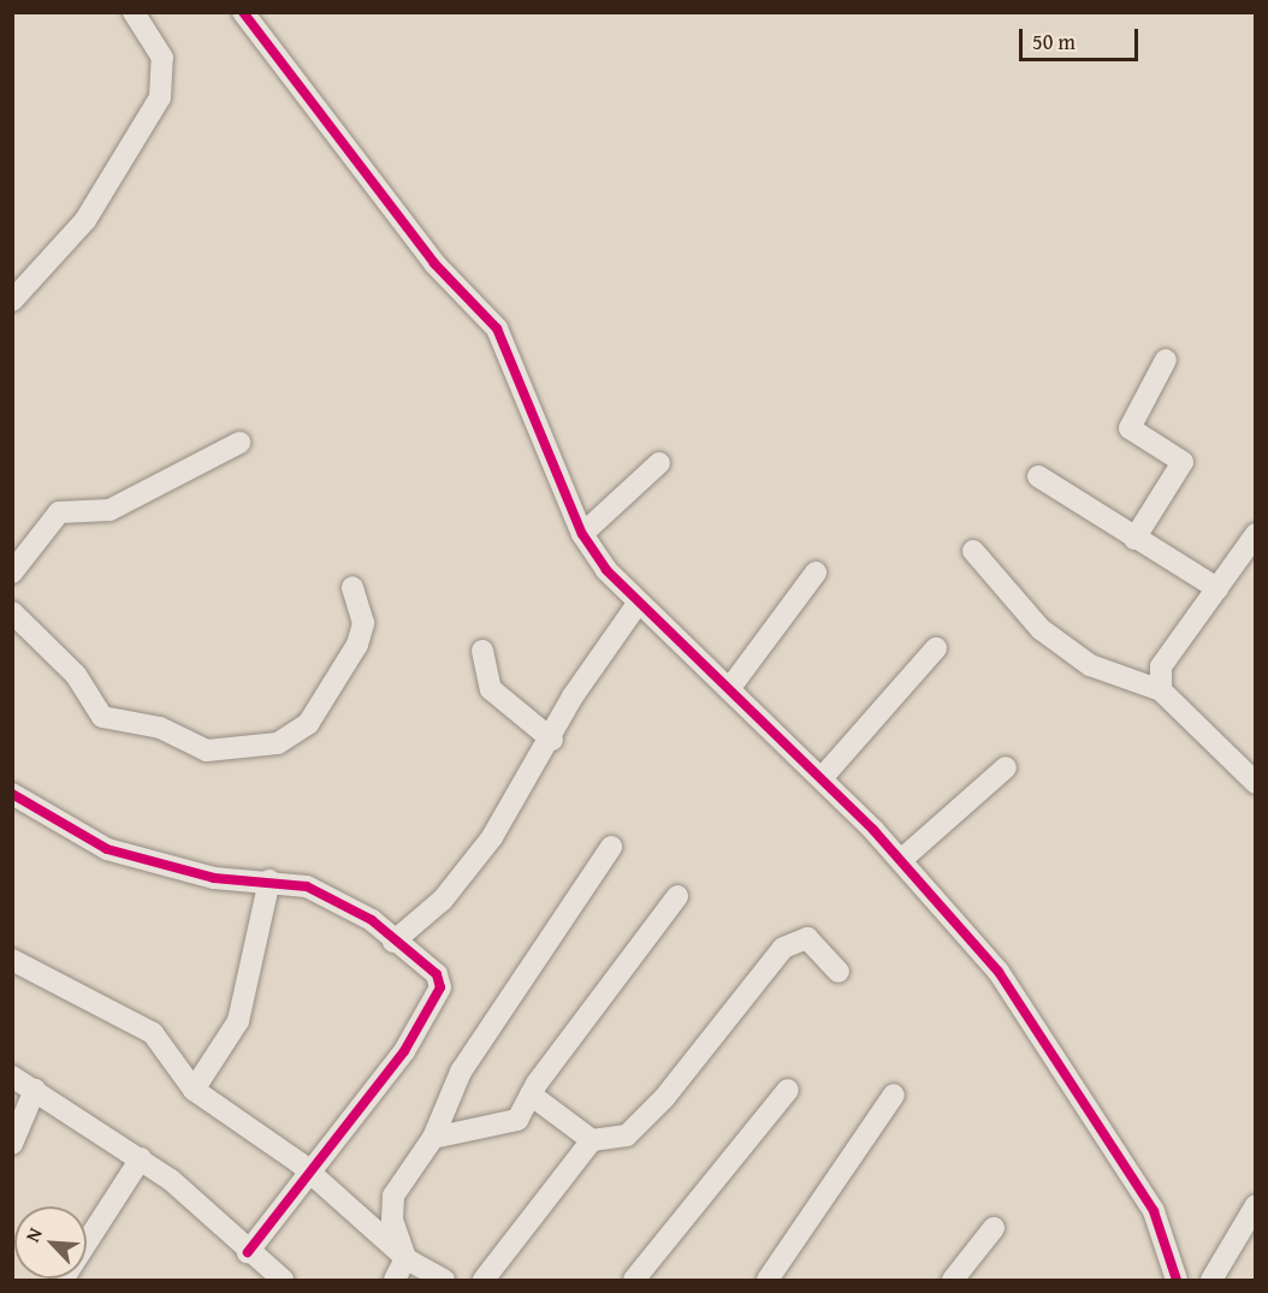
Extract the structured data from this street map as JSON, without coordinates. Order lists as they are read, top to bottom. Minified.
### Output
{"scale_bar":"50 m","north":"top left"}
